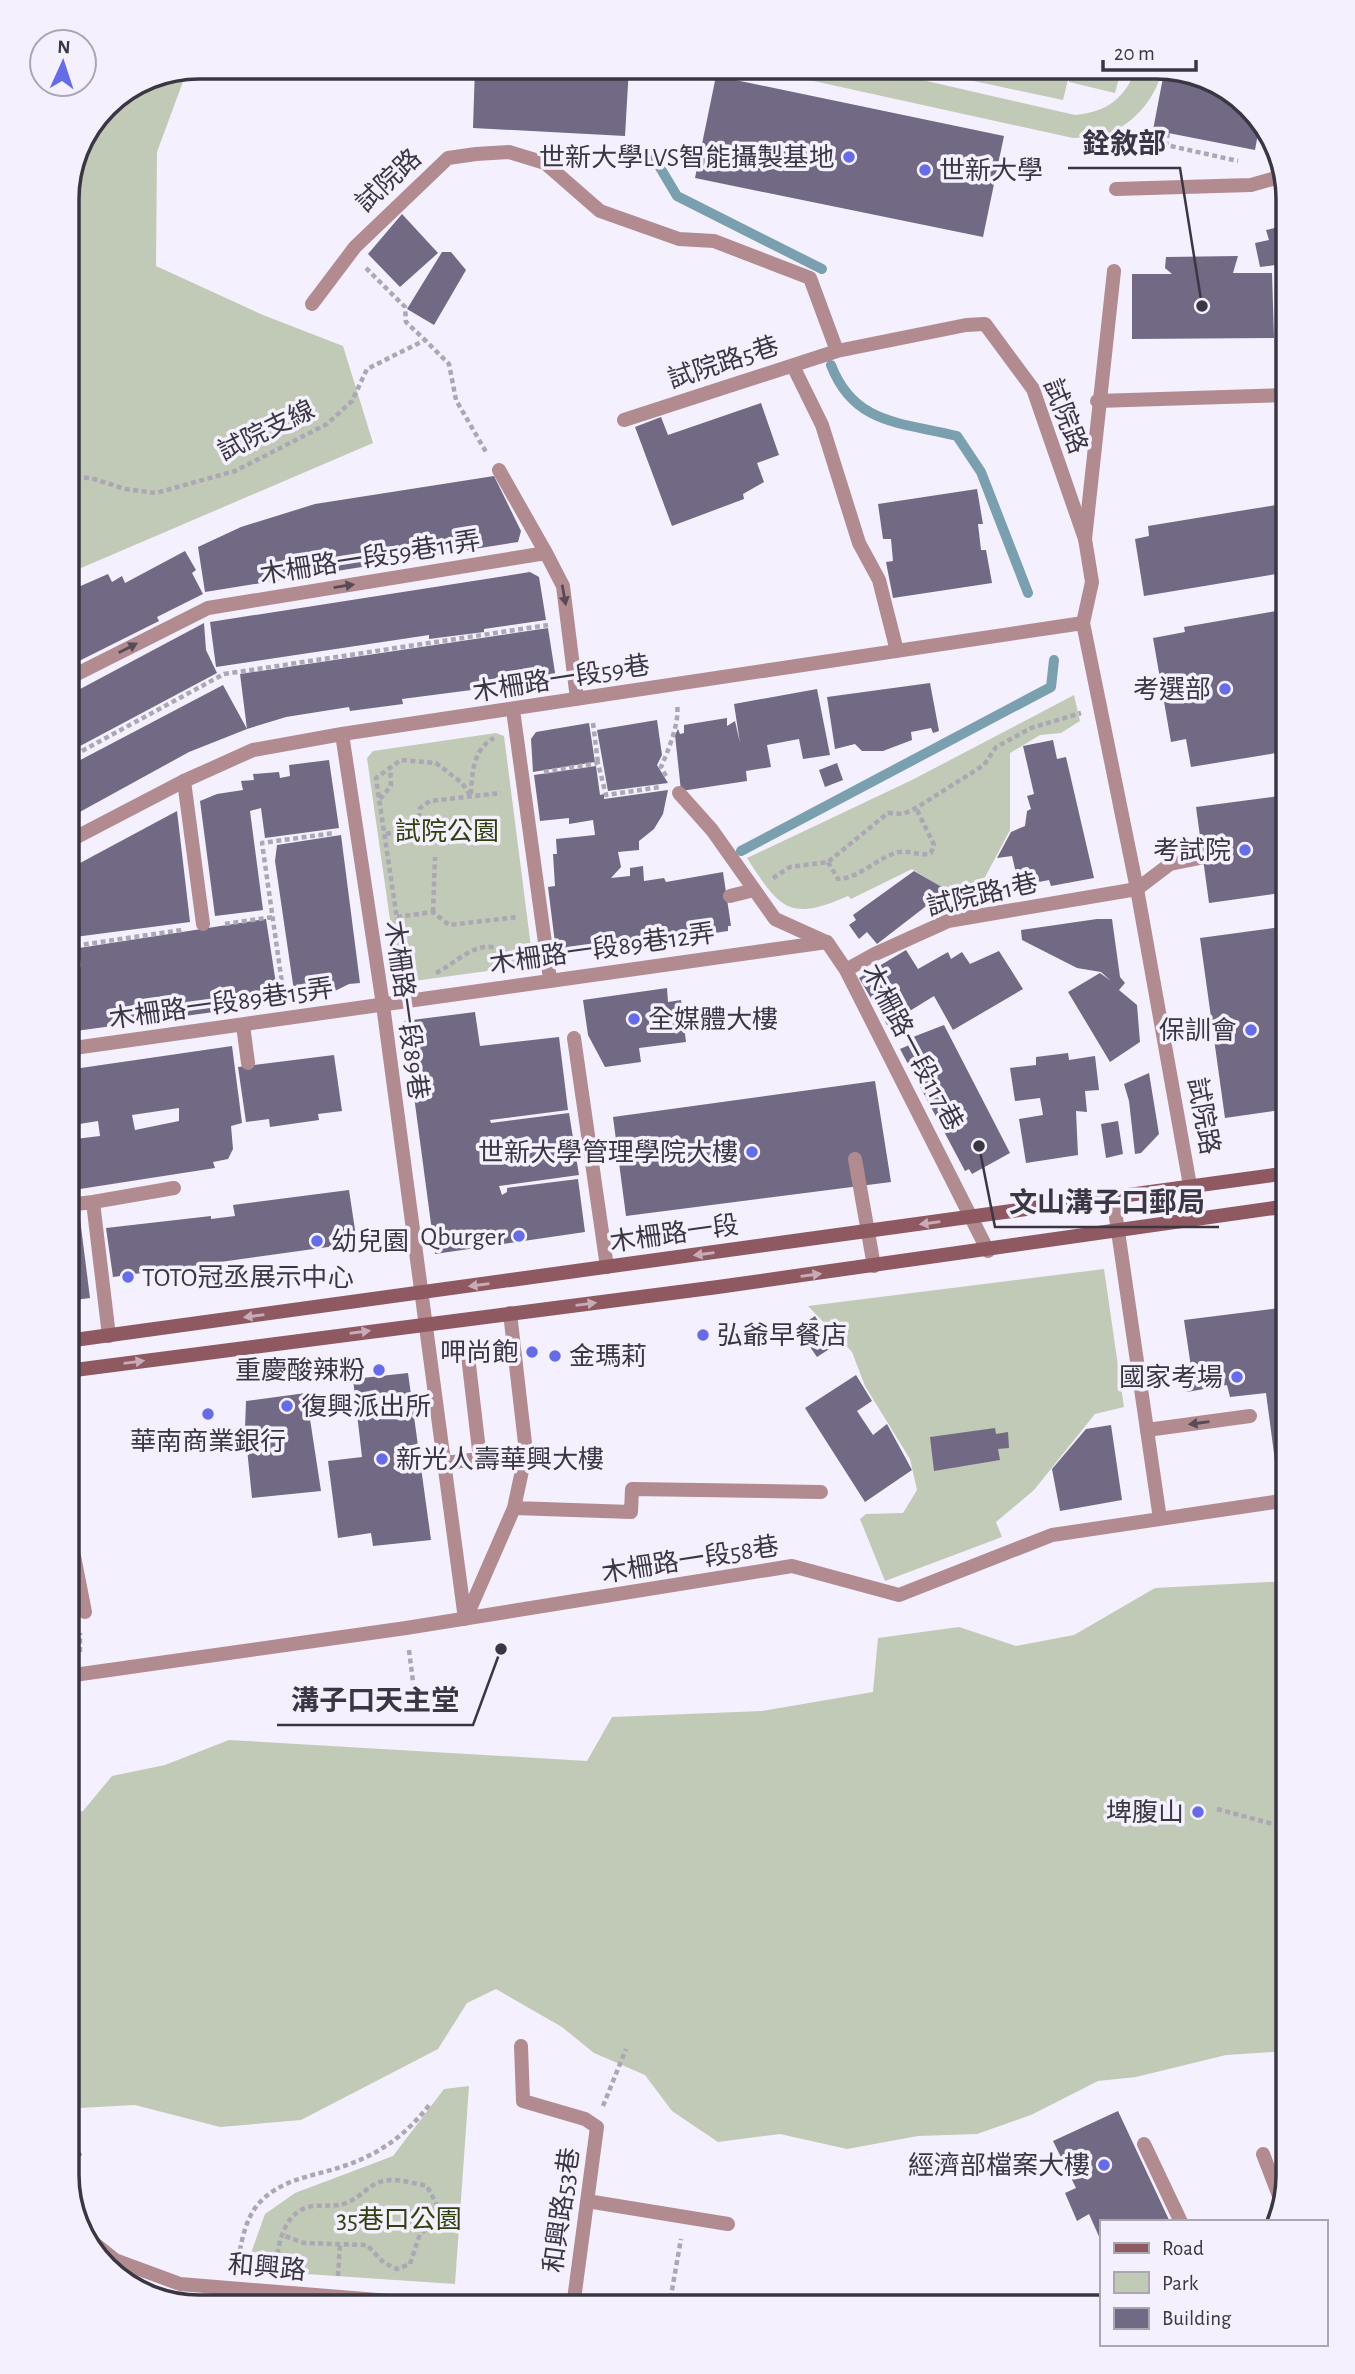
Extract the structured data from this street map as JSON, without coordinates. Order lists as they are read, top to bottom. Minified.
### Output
{"streets":{"main road":["木柵路一段"],"street":["試院路","試院路5巷","木柵路一段59巷11弄","木柵路一段59巷","試院路1巷","木柵路一段89巷12弄","木柵路一段89巷15弄","木柵路一段89巷","木柵路一段117巷","木柵路一段58巷","和興路53巷","和興路"],"path":["試院支線"]},"crossings":[["試院路","試院路5巷"],["試院路","木柵路一段59巷"],["試院路","試院路1巷"],["試院路","木柵路一段"],["木柵路一段59巷","木柵路一段89巷"],["試院路1巷","木柵路一段117巷"],["木柵路一段89巷12弄","木柵路一段89巷15弄"],["木柵路一段89巷12弄","木柵路一段89巷"],["木柵路一段89巷12弄","木柵路一段117巷"],["木柵路一段89巷15弄","木柵路一段89巷"],["木柵路一段89巷","木柵路一段"],["木柵路一段117巷","木柵路一段"]],"one_way":["木柵路一段59巷11弄"],"parks":["試院公園","35巷口公園"],"places":["世新大學LVS智能攝製基地","世新大學","銓敘部","考選部","考試院","全媒體大樓","保訓會","文山溝子口郵局","世新大學管理學院大樓","Qburger","幼兒園","TOTO冠丞展示中心","弘爺早餐店","呷尚飽","金瑪莉","重慶酸辣粉","國家考場","復興派出所","華南商業銀行","新光人壽華興大樓","溝子口天主堂","埤腹山","經濟部檔案大樓"],"legend":["Road","Park","Building"],"scale_bar":"20 m","north":"top"}
